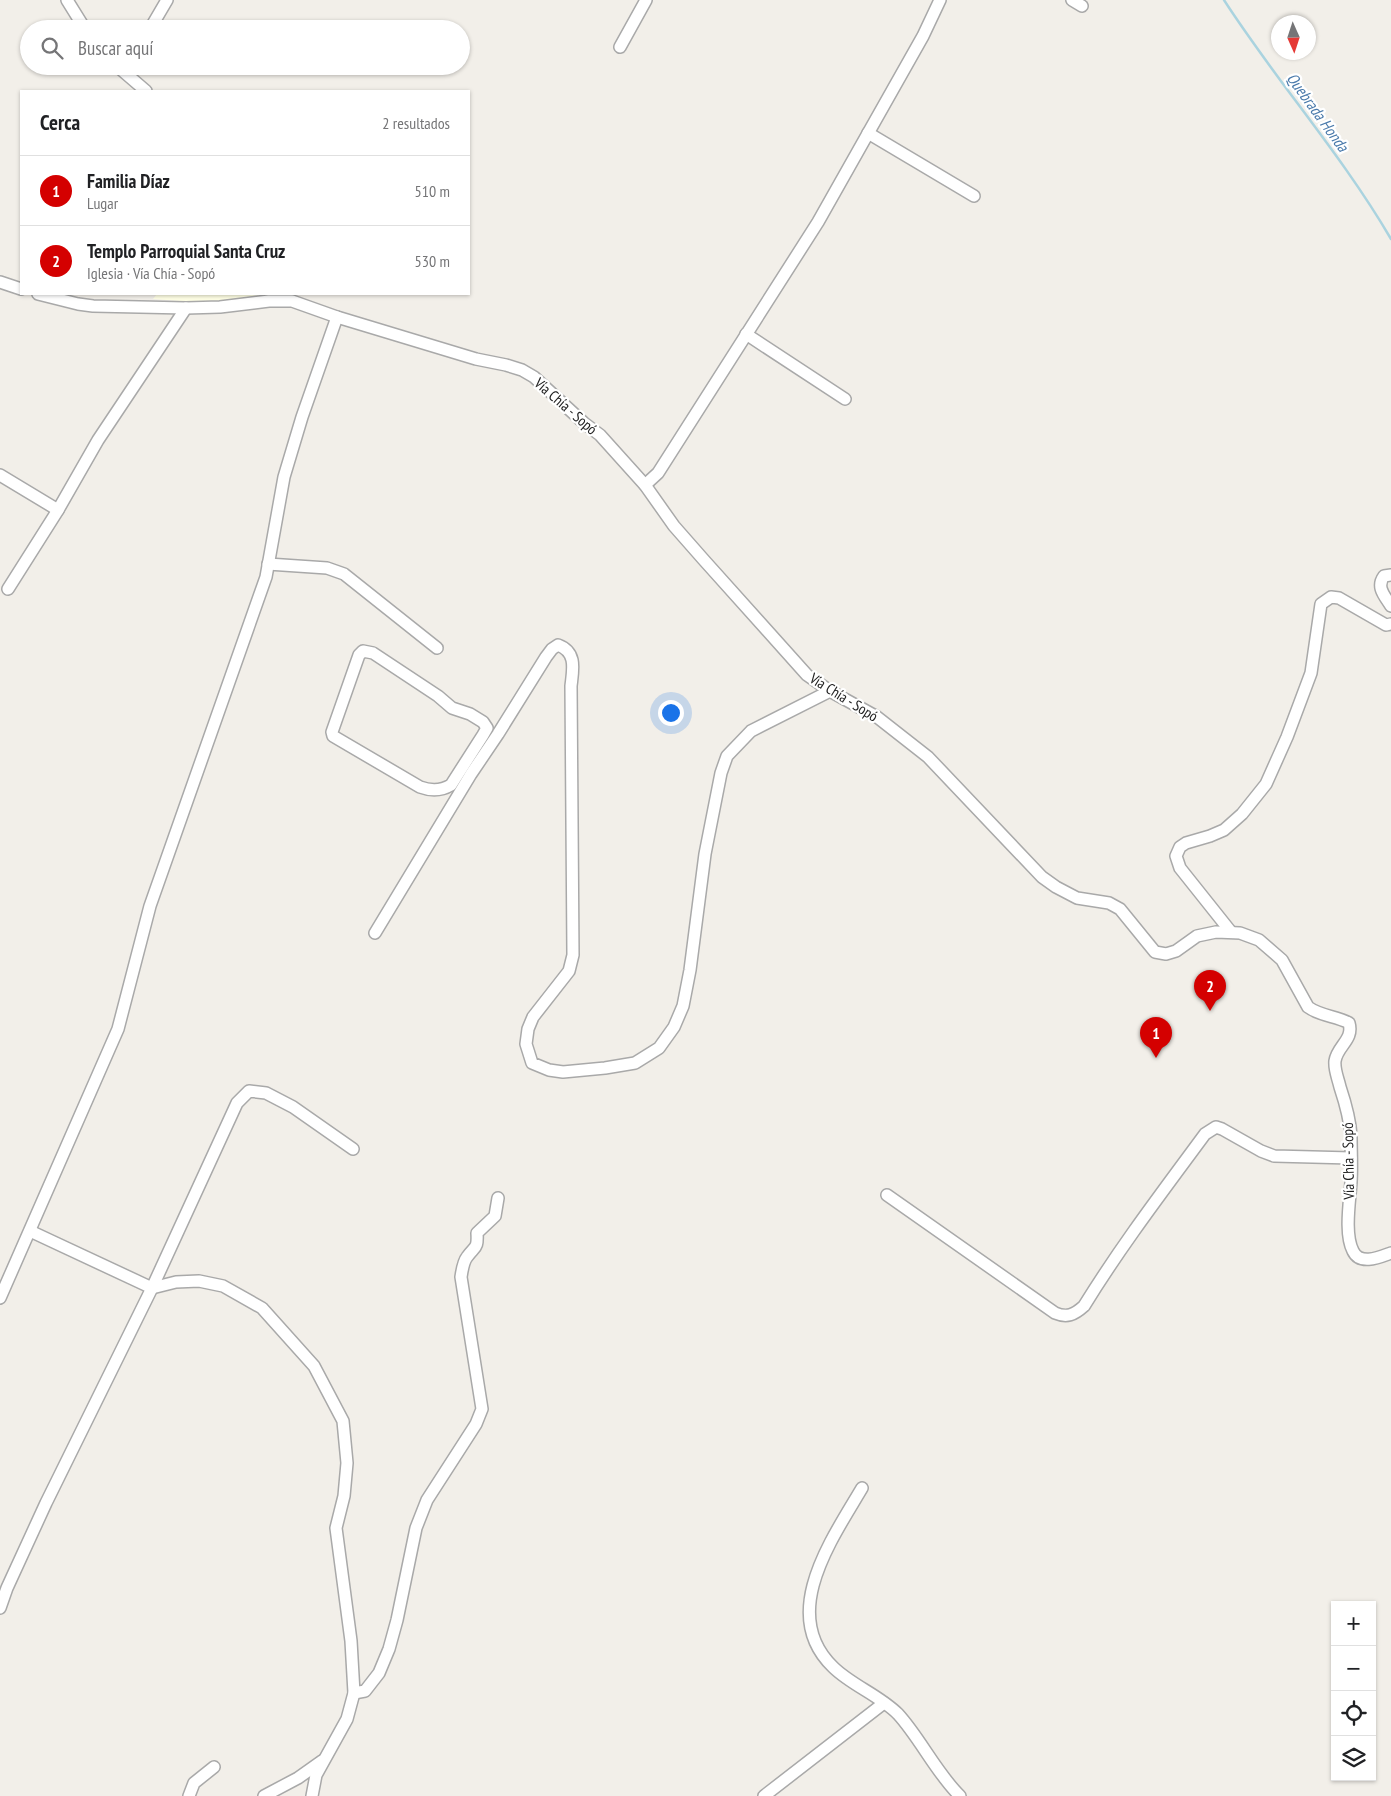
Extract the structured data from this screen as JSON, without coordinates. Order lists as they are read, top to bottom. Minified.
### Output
{"streets":{"street":["Vía Chía - Sopó"]},"water":["Quebrada Honda"],"north":"bottom","page":{"search":"Buscar aquí","heading":["Cerca","2 resultados"],"list":[{"mark":"1","name":"Familia Díaz","note":"Lugar","value":"510 m"},{"mark":"2","name":"Templo Parroquial Santa Cruz","note":"Iglesia · Vía Chía - Sopó","value":"530 m"}],"pins":["2","1"],"map_buttons":["+","−"]}}
